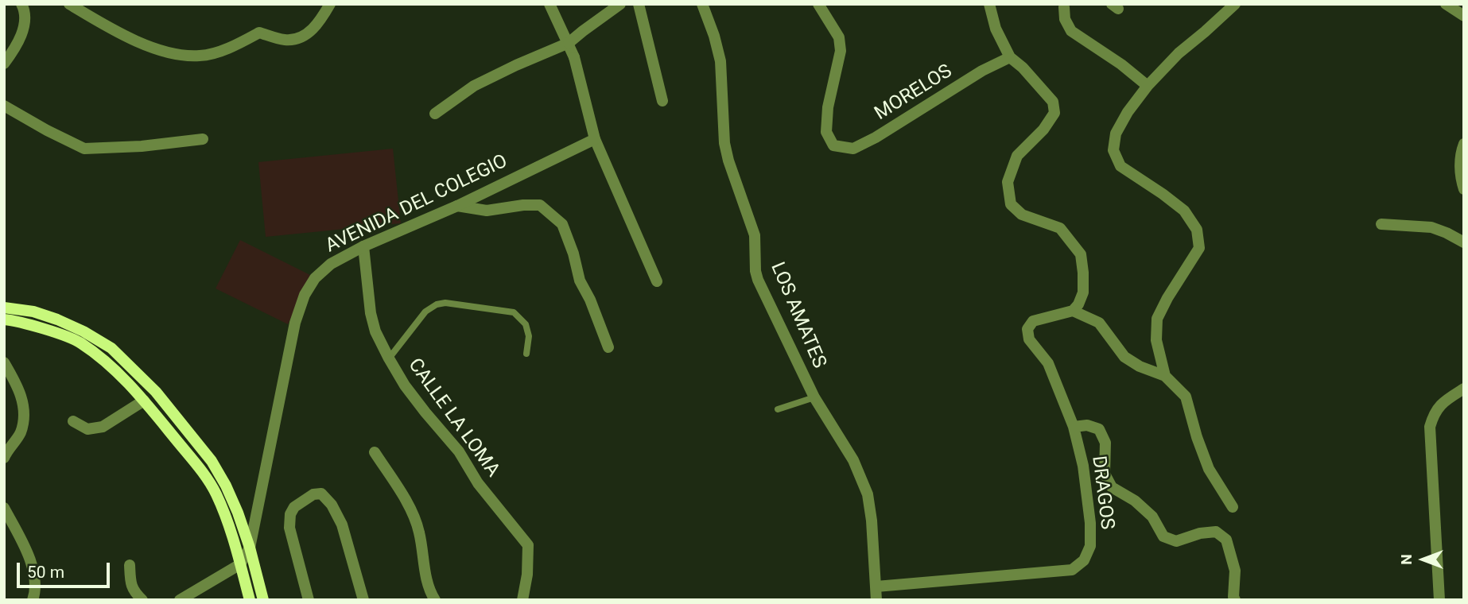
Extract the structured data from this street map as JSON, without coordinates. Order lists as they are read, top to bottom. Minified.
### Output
{"streets":{"street":["MORELOS","AVENIDA DEL COLEGIO","LOS AMATES","CALLE LA LOMA","DRAGOS"]},"crossings":[["AVENIDA DEL COLEGIO","CALLE LA LOMA"],["LOS AMATES","DRAGOS"]],"scale_bar":"50 m","north":"left"}
